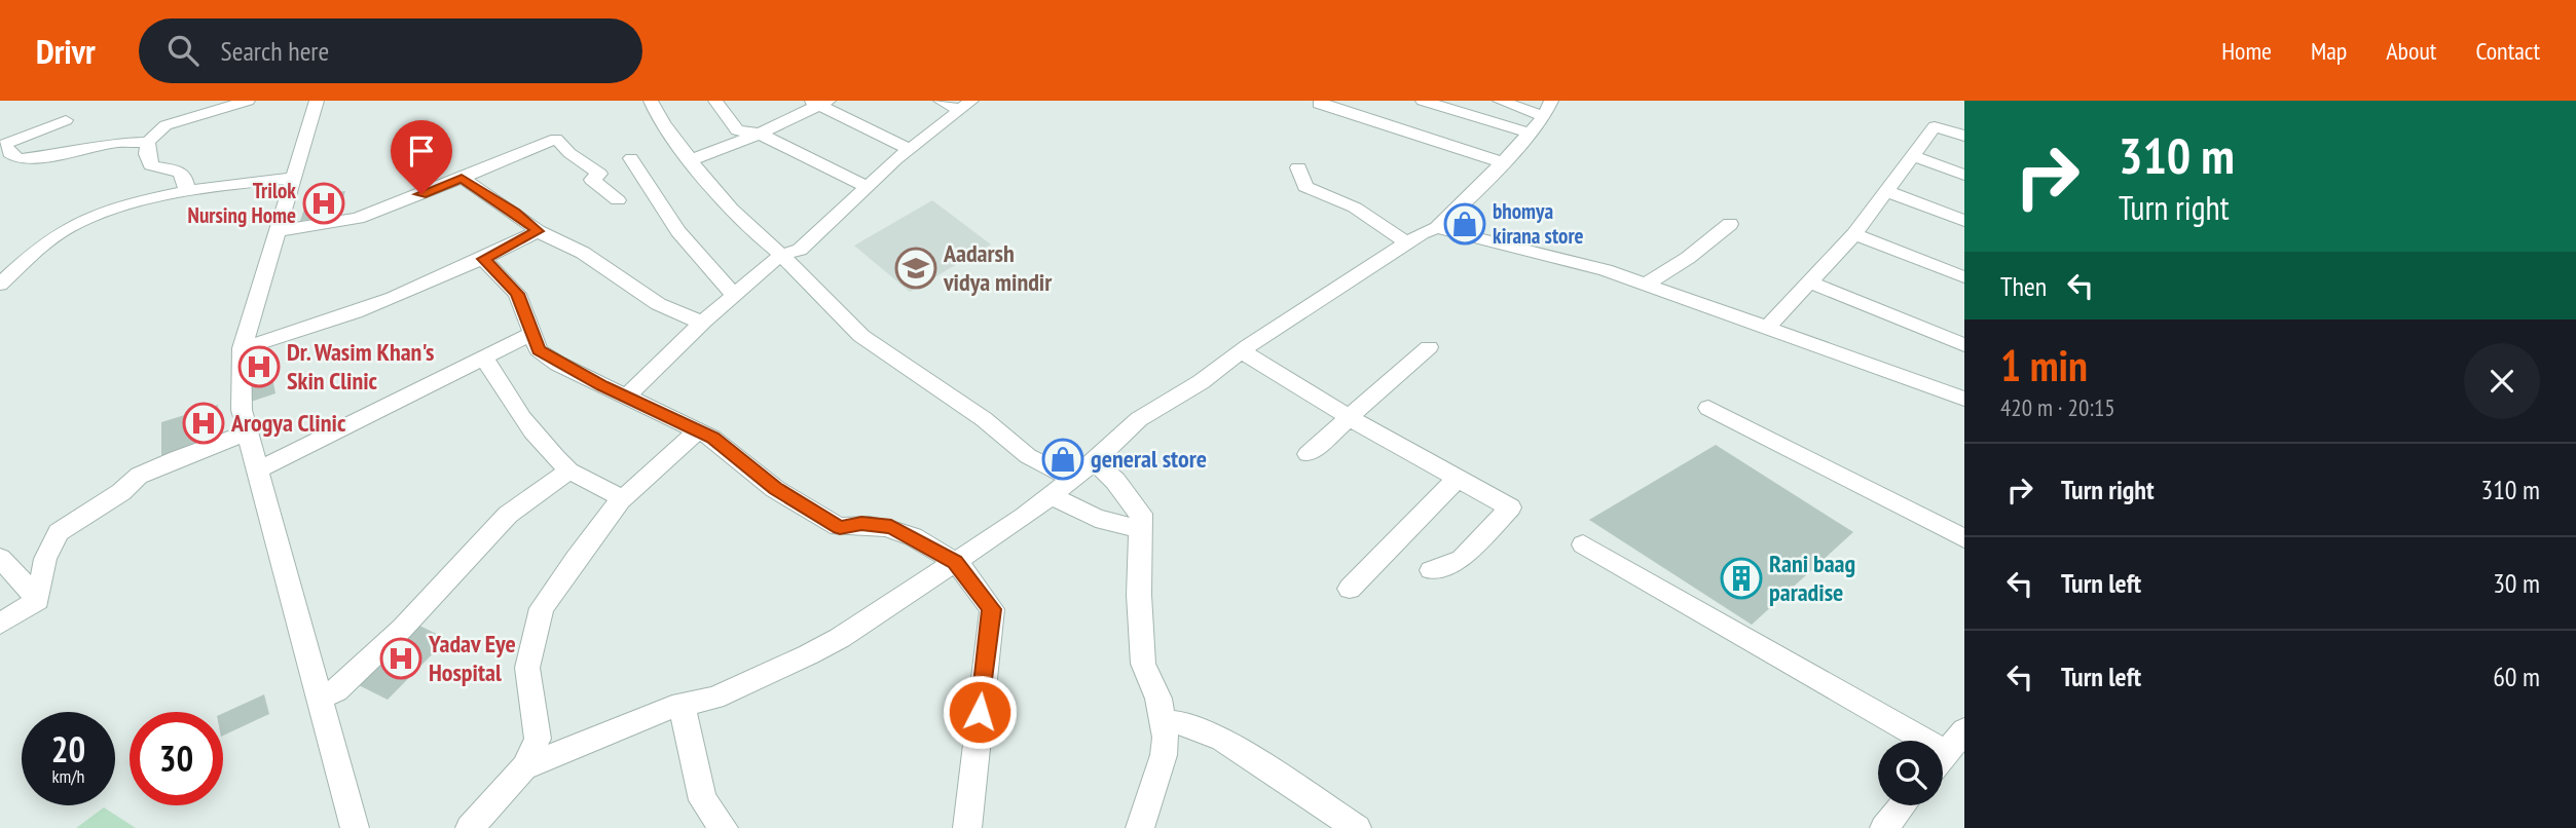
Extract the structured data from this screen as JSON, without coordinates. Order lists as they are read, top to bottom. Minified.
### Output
{"places":{"hospital":["Trilok Nursing Home","Dr. Wasim Khan's Skin Clinic","Arogya Clinic","Yadav Eye Hospital"],"shop":["bhomya kirana store","general store"],"school or university":["Aadarsh vidya mindir"],"building":["Rani baag paradise"]},"page":{"header":"Drivr","search":"Search here","nav":["Home","Map","About","Contact"],"turn":["310 m","Turn right"],"then":"Then","heading":["1 min","420 m · 20:15"],"list":[{"name":"Turn right","value":"310 m"},{"name":"Turn left","value":"30 m"},{"name":"Turn left","value":"60 m"}],"speed":"20 km/h","limit":"30"}}
